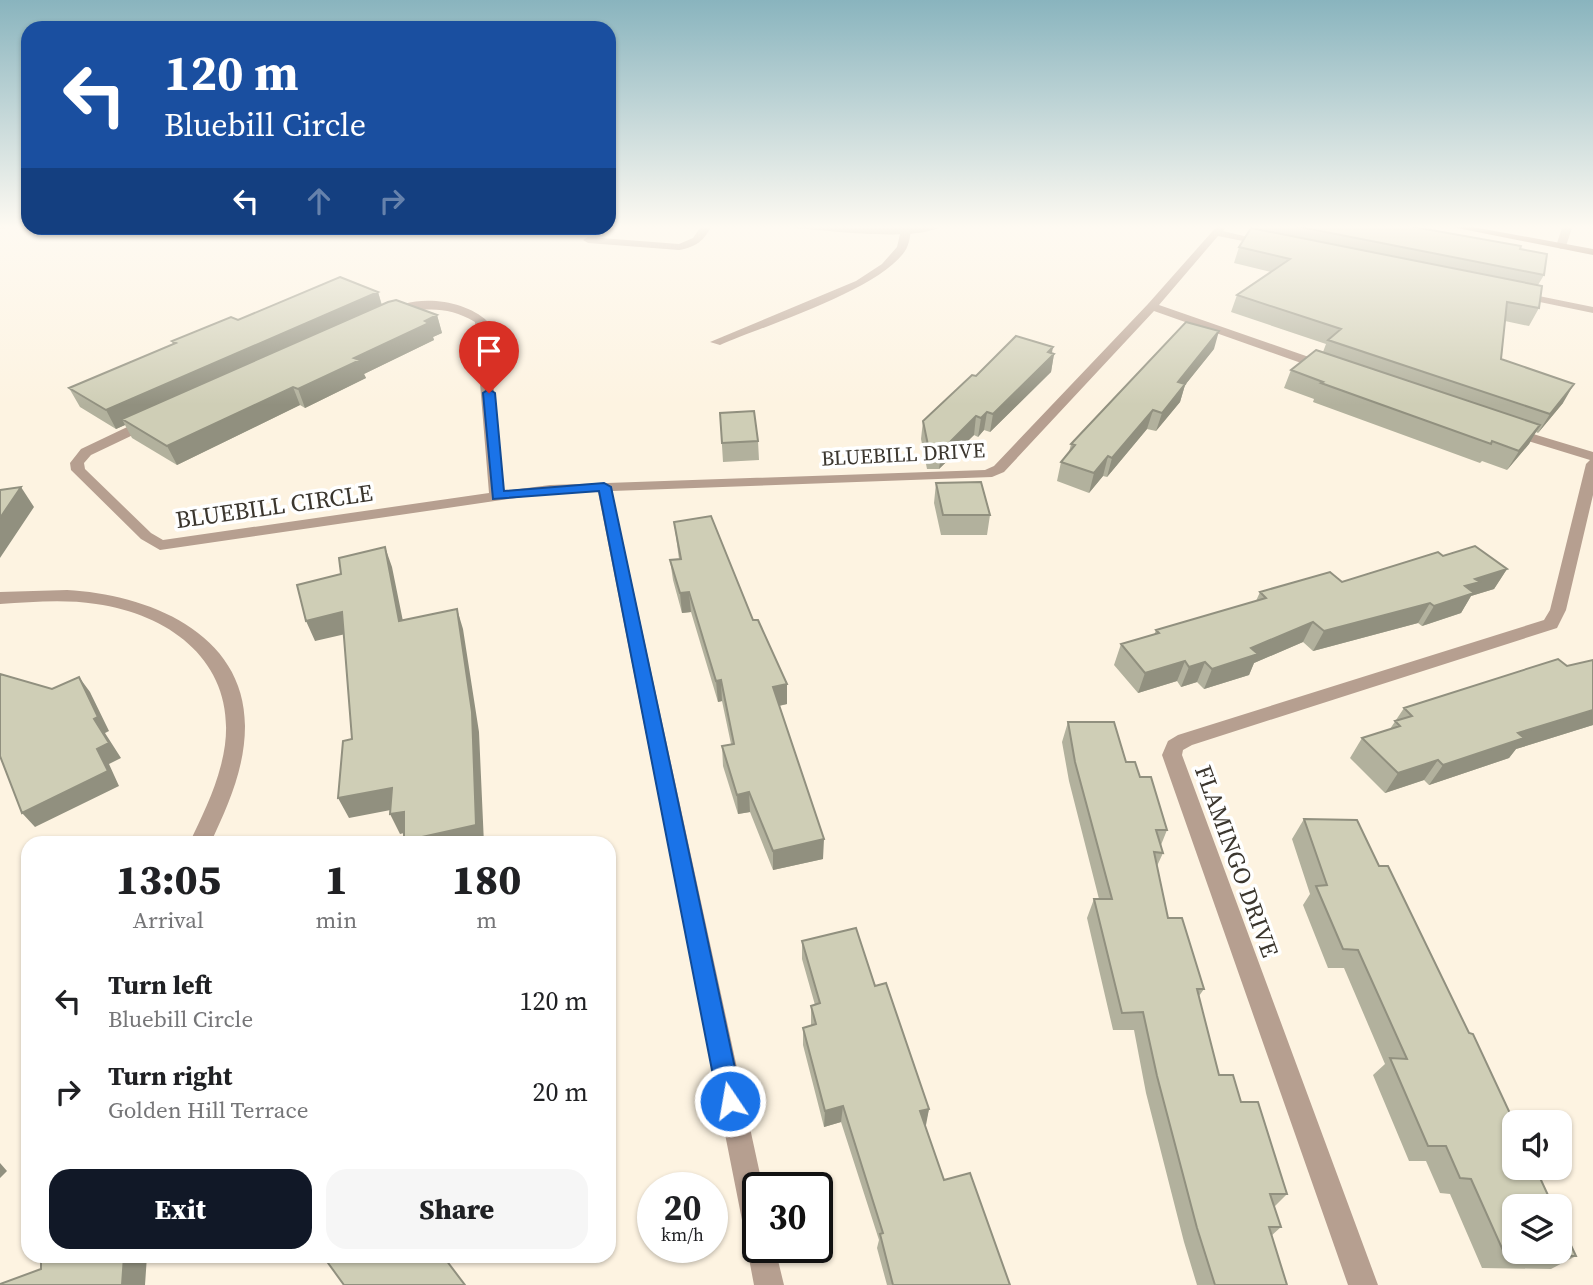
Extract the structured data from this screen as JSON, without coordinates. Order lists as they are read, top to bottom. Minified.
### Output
{"streets":{"street":["BLUEBILL DRIVE","BLUEBILL CIRCLE","FLAMINGO DRIVE"]},"crossings":[["BLUEBILL DRIVE","BLUEBILL CIRCLE"]],"page":{"turn":["120 m","Bluebill Circle"],"eta":["13:05","Arrival","1","min","180","m"],"list":[{"name":"Turn left","note":"Bluebill Circle","value":"120 m"},{"name":"Turn right","note":"Golden Hill Terrace","value":"20 m"}],"buttons":["Exit","Share"],"speed":"20 km/h","limit":"30"}}
